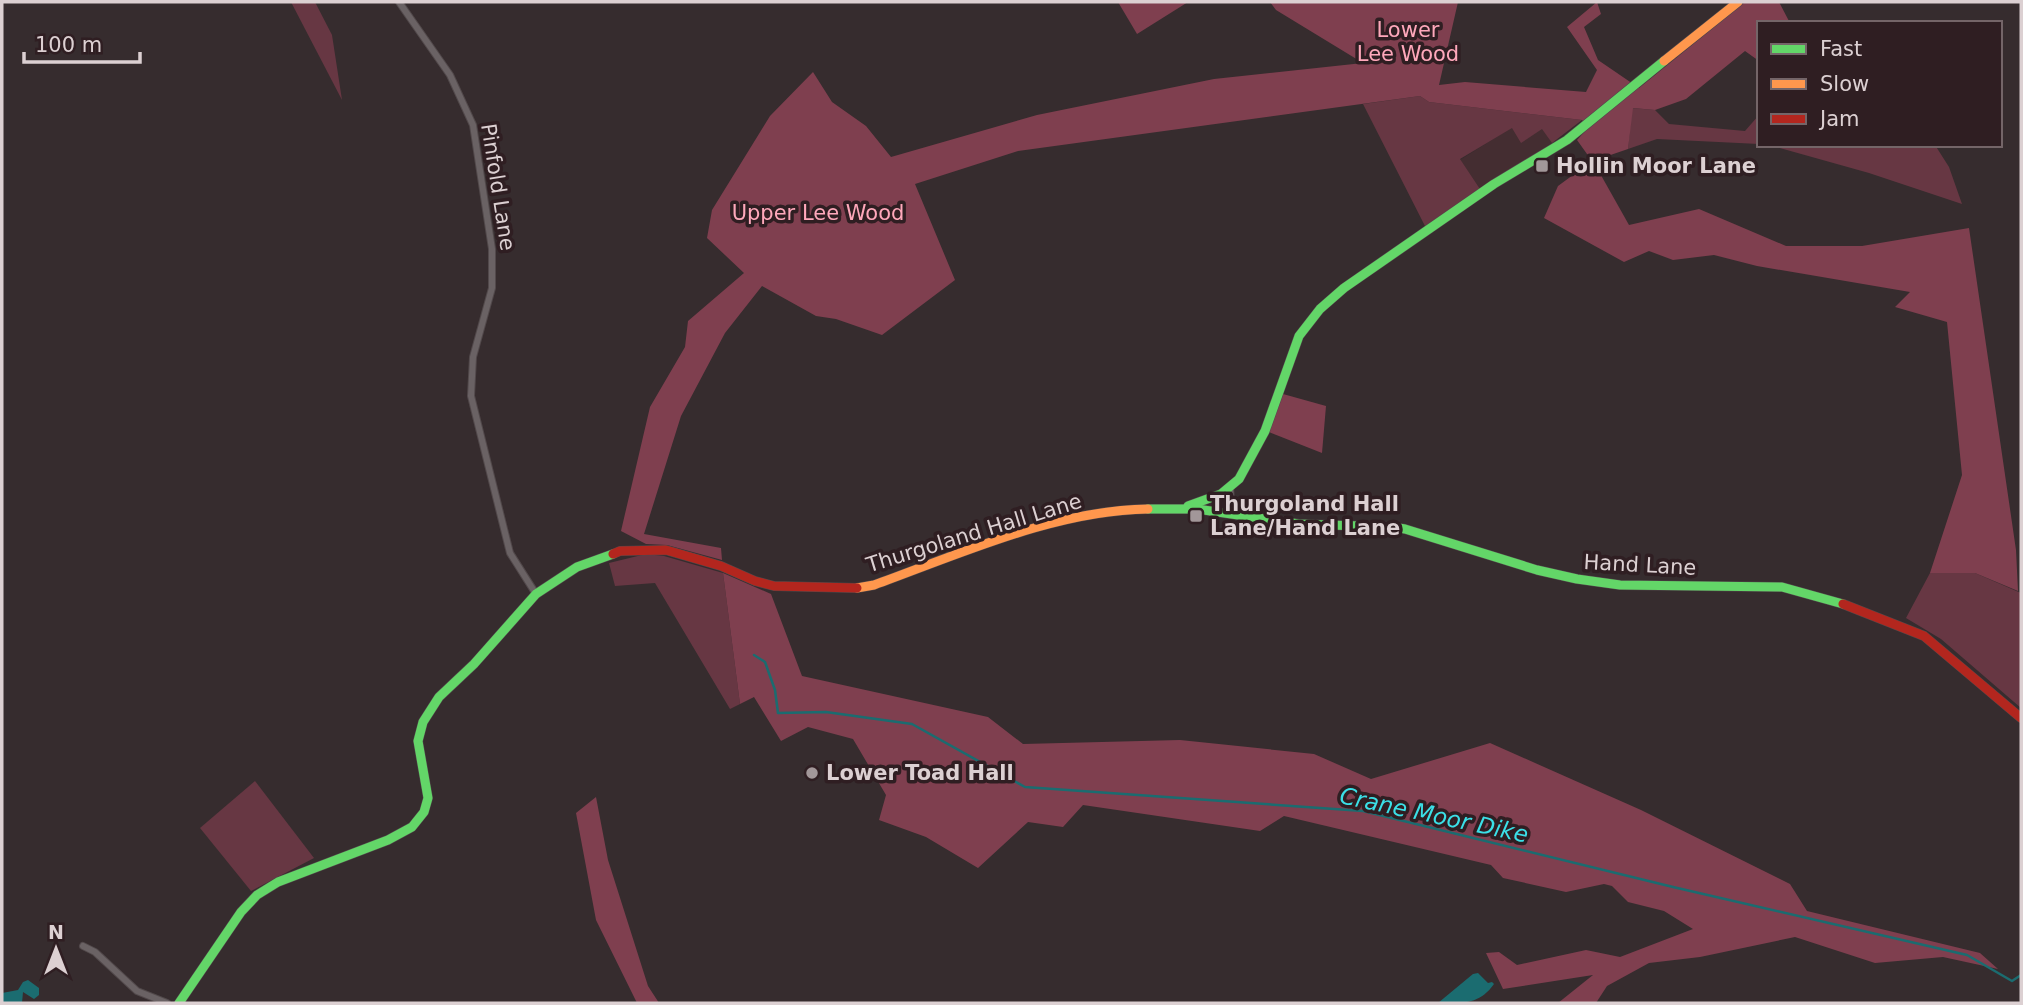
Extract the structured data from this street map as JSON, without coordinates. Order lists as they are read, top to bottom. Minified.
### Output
{"streets":{"street":["Pinfold Lane","Thurgoland Hall Lane","Hand Lane"]},"crossings":[["Pinfold Lane","Thurgoland Hall Lane"],["Thurgoland Hall Lane","Hand Lane"]],"water":["Crane Moor Dike"],"parks":["Lower Lee Wood","Upper Lee Wood"],"places":{"transit":["Hollin Moor Lane","Thurgoland Hall Lane/Hand Lane"],"other":["Lower Toad Hall"]},"legend":["Fast","Slow","Jam"],"scale_bar":"100 m","north":"top"}
